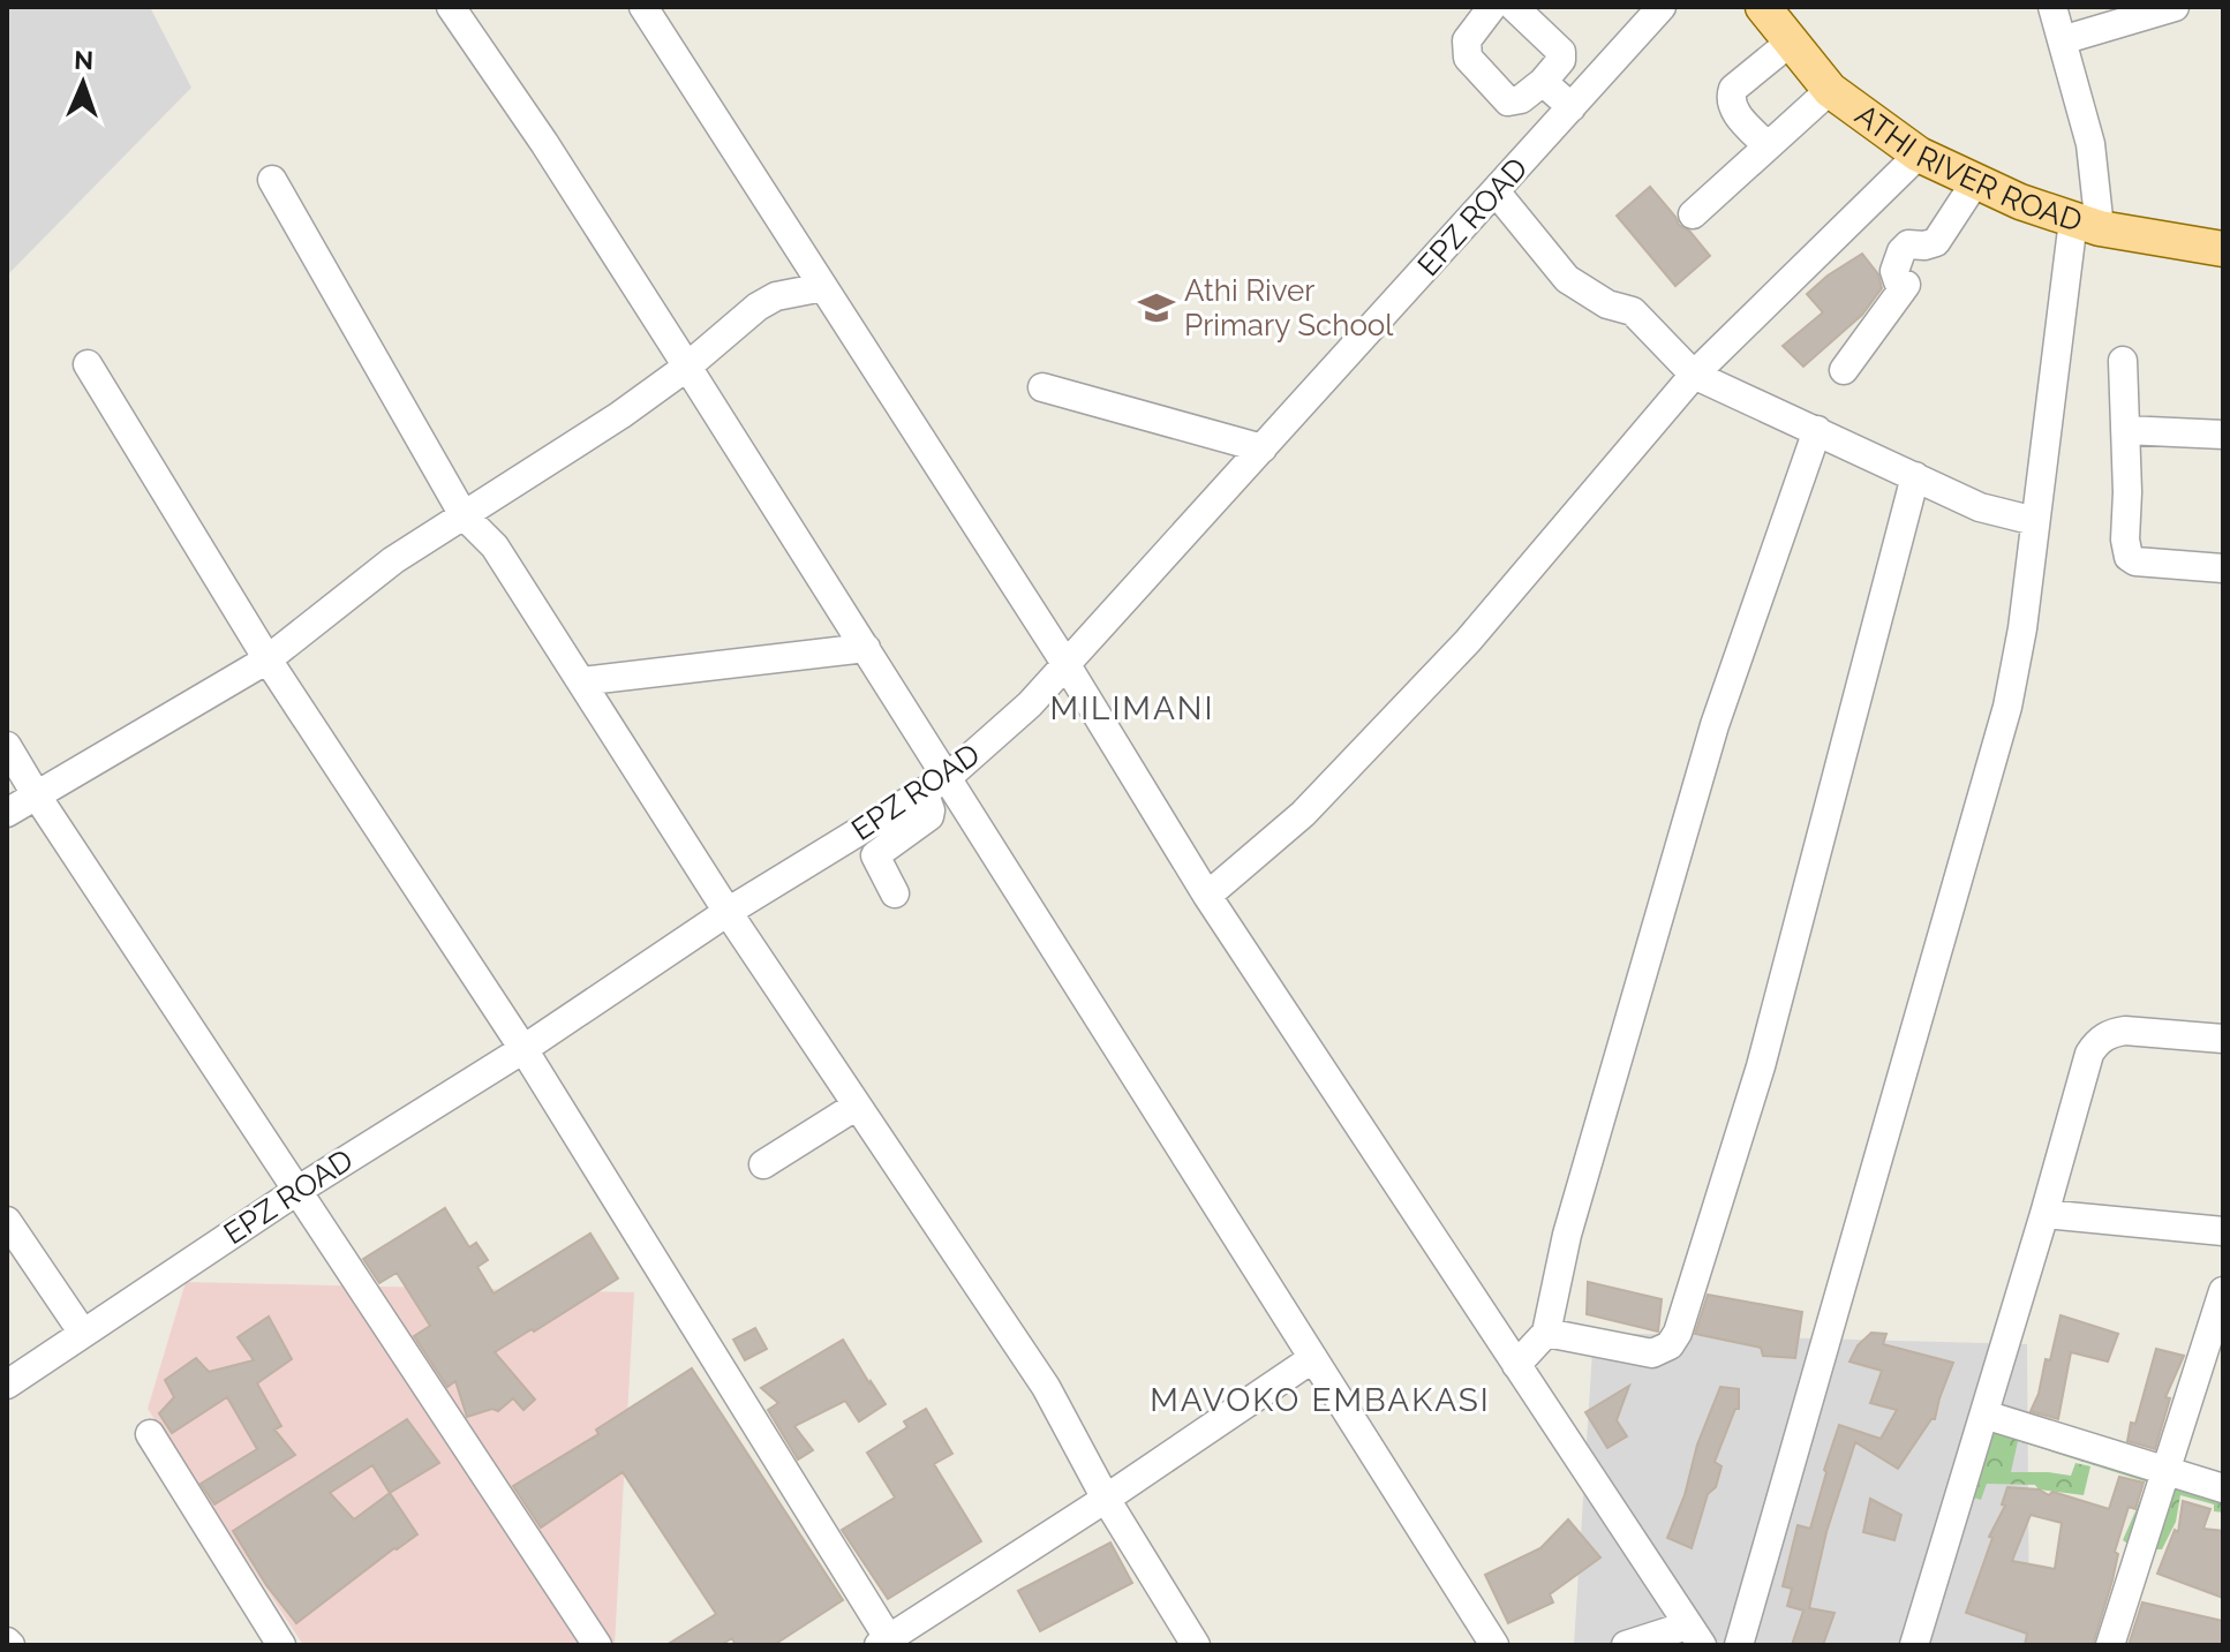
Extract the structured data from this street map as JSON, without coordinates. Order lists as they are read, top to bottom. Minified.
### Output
{"streets":{"main road":["ATHI RIVER ROAD"],"street":["EPZ ROAD"]},"districts":["MILIMANI","MAVOKO EMBAKASI"],"places":{"school or university":["Athi River Primary School"]},"north":"top"}
